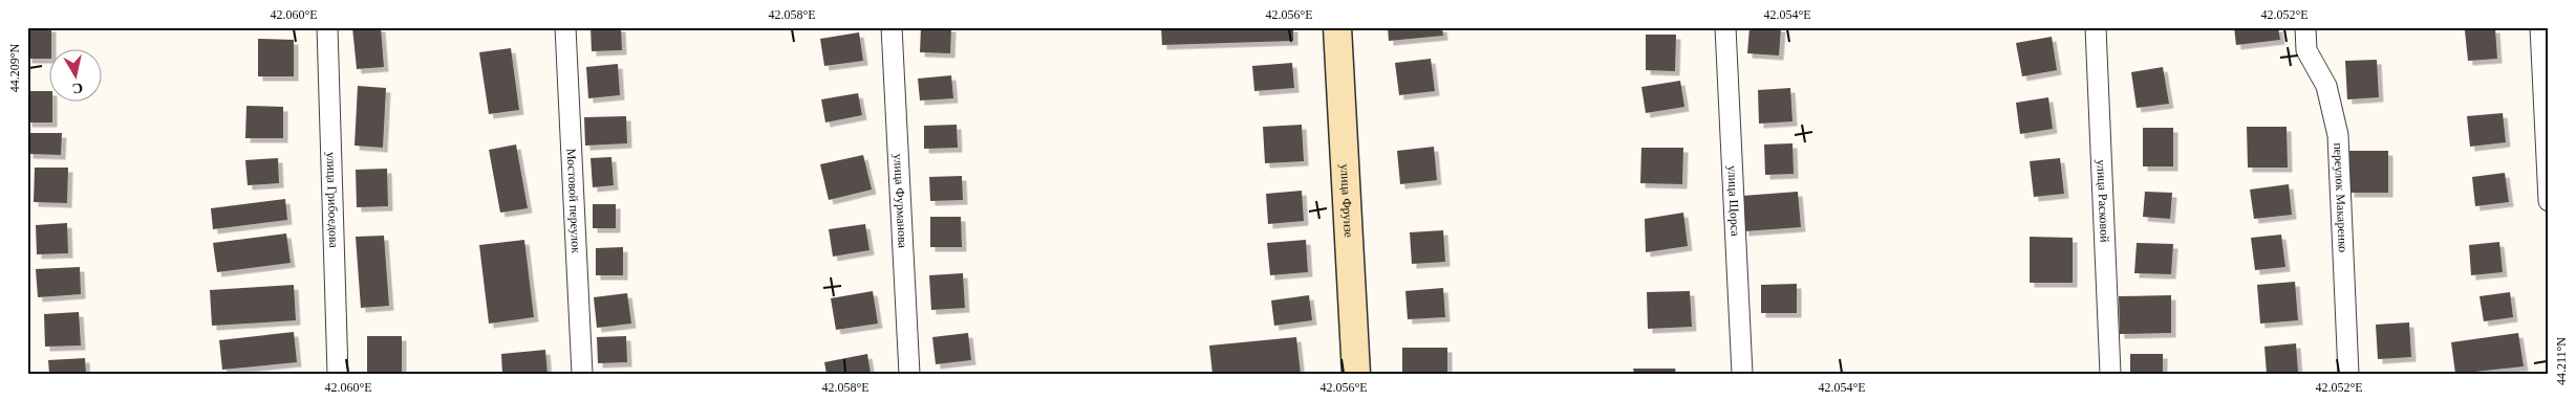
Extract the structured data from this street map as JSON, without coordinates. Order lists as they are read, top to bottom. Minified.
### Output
{"streets":{"street":["переулок Макаренко","улица Грибоедова","Мостовой переулок","улица Фурманова","улица Фрунзе","улица Щорса","улица Расковой"]},"north":"bottom","coordinates":["42.060°E","42.058°E","42.056°E","42.054°E","42.052°E","44.209°N","44.211°N"]}
